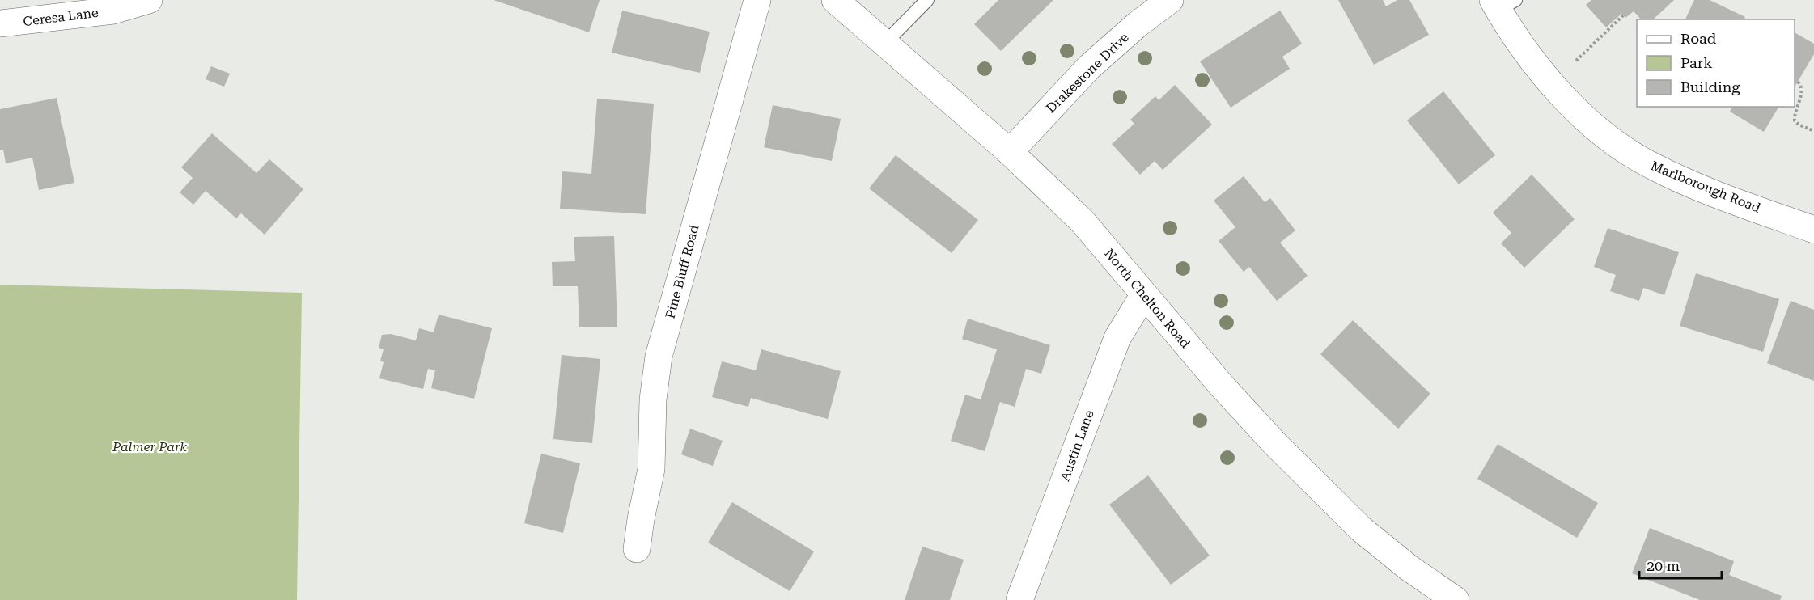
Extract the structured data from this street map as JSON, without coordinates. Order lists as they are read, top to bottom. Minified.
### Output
{"streets":{"street":["Ceresa Lane","Drakestone Drive","Marlborough Road","Pine Bluff Road","North Chelton Road","Austin Lane"]},"crossings":[["Drakestone Drive","North Chelton Road"],["North Chelton Road","Austin Lane"]],"parks":["Palmer Park"],"legend":["Road","Park","Building"],"scale_bar":"20 m"}
